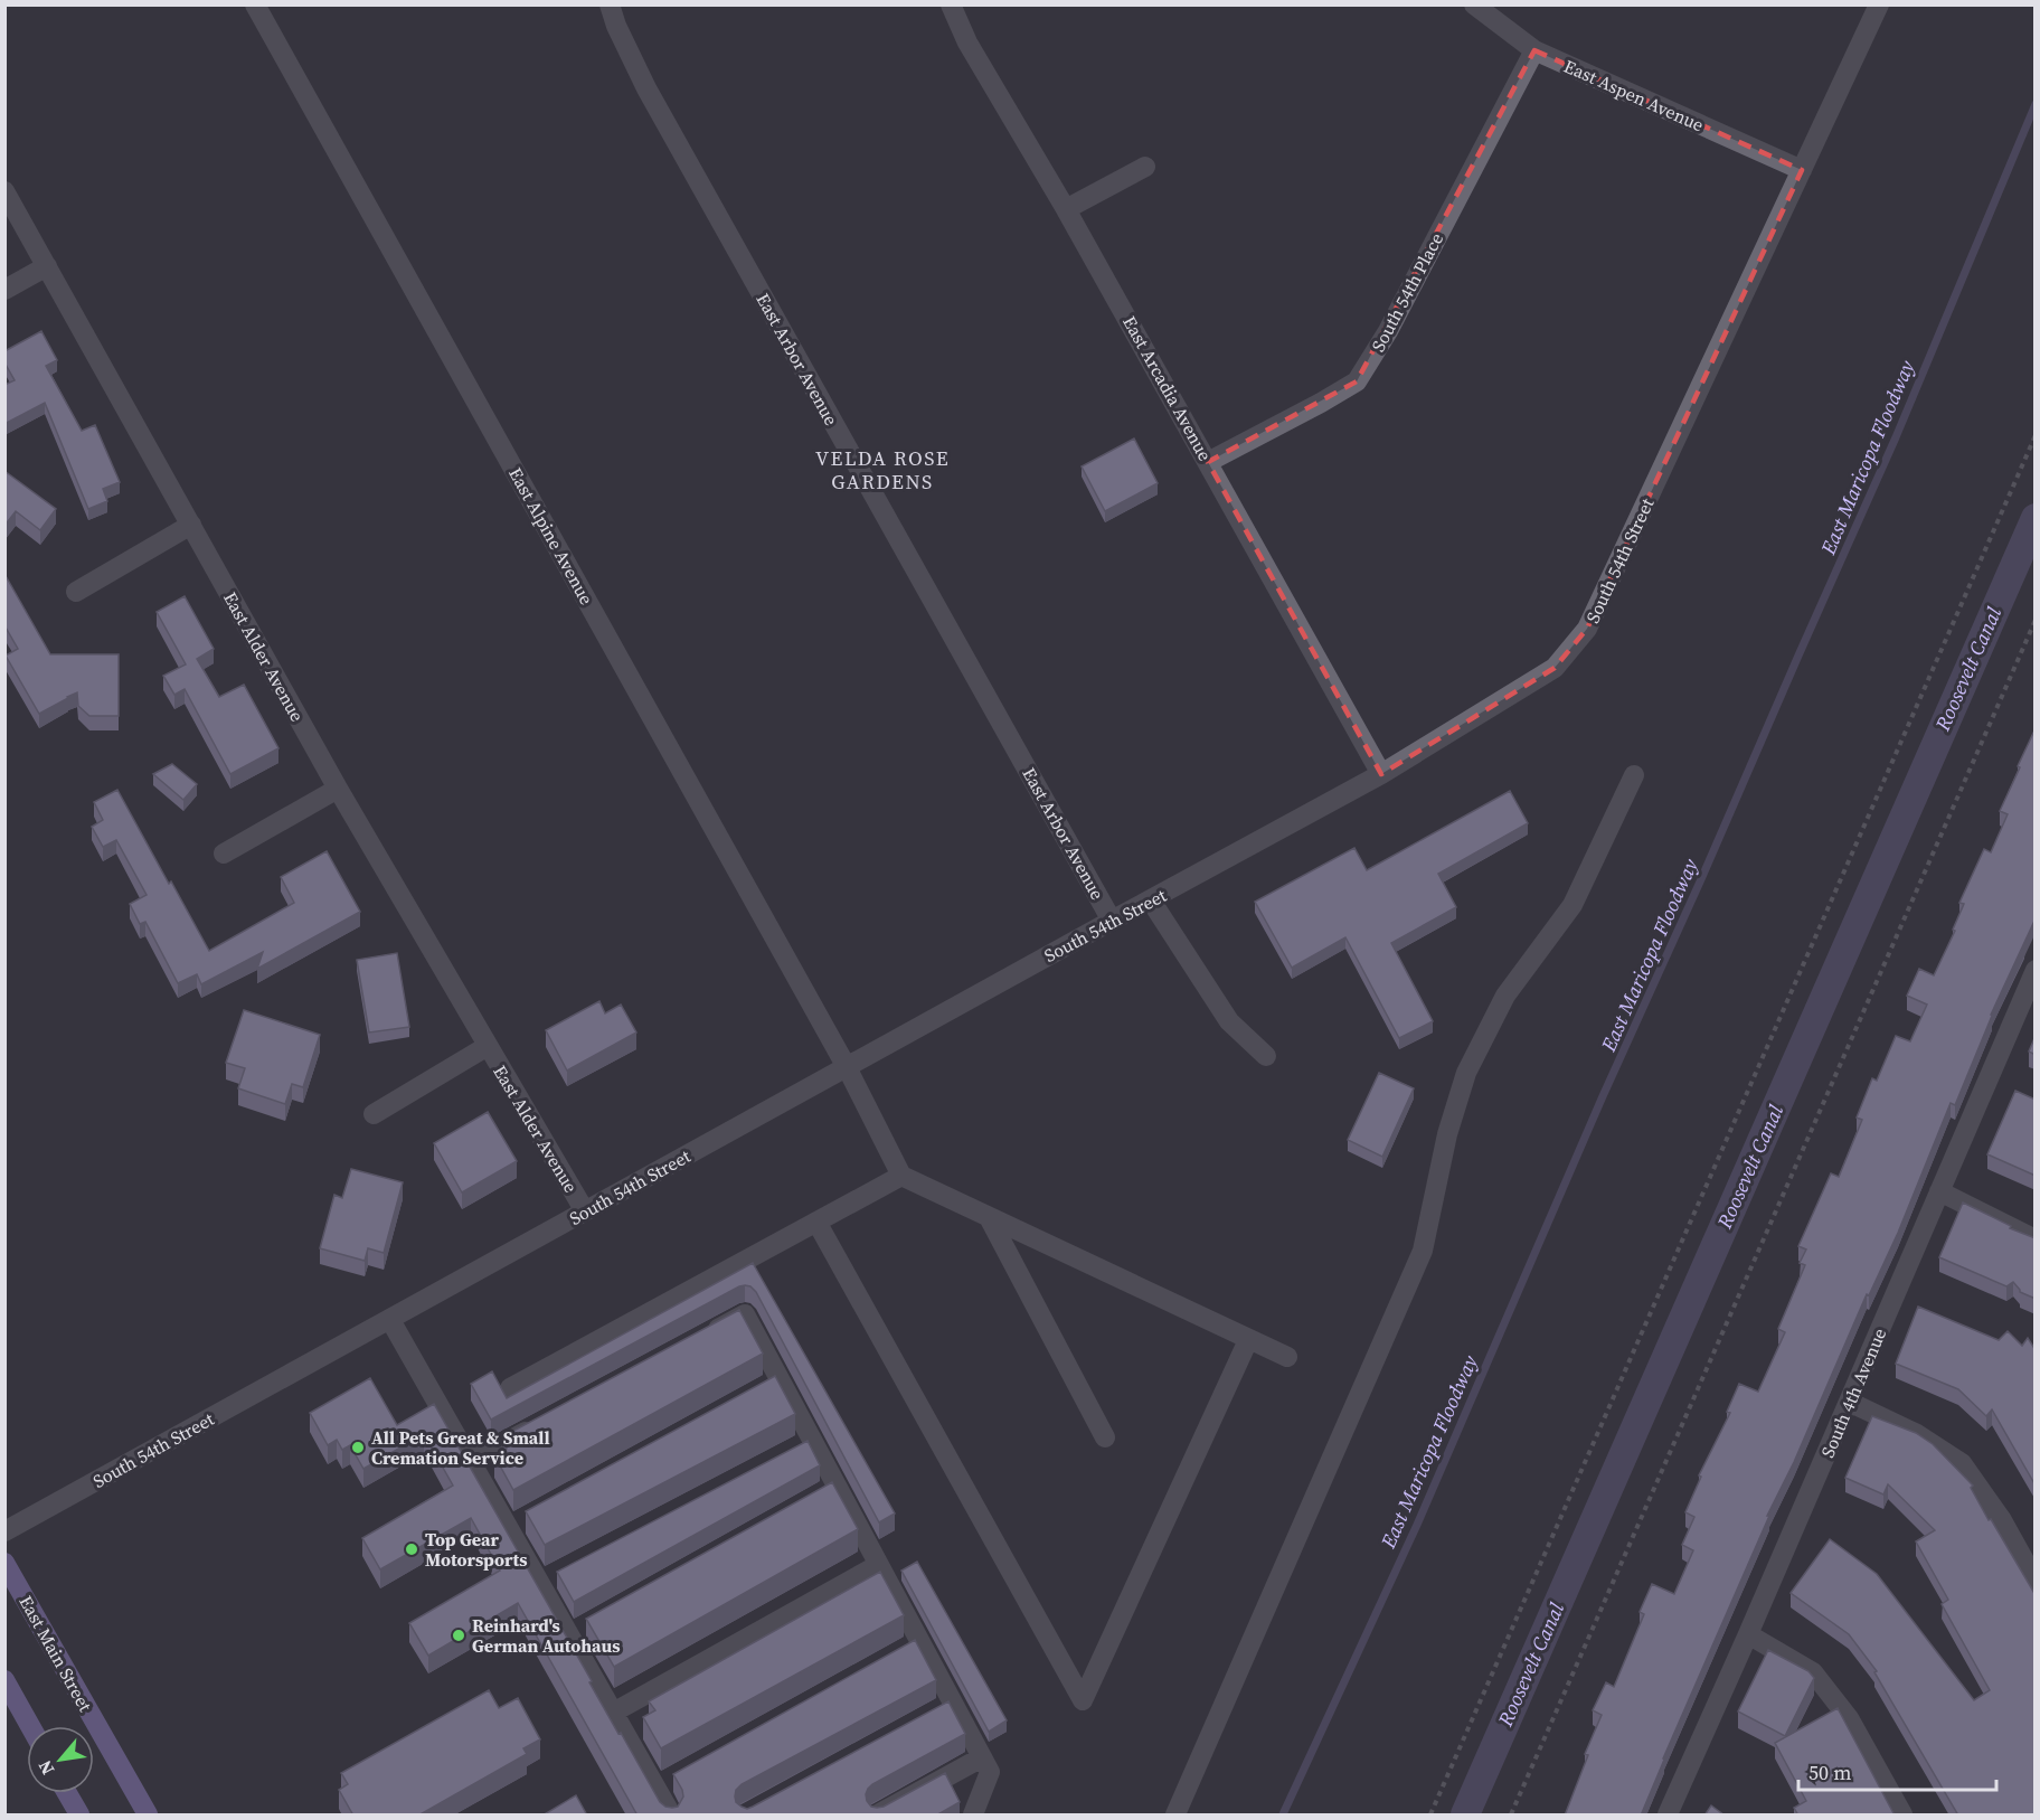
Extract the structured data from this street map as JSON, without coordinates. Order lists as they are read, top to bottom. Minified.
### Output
{"streets":{"main road":["East Main Street"],"street":["East Aspen Avenue","South 54th Place","East Arbor Avenue","East Arcadia Avenue","East Alpine Avenue","South 54th Street","East Alder Avenue","South 4th Avenue"]},"crossings":[["East Aspen Avenue","South 54th Place"],["East Aspen Avenue","South 54th Street"],["South 54th Place","East Arcadia Avenue"],["East Arbor Avenue","South 54th Street"],["East Arcadia Avenue","South 54th Street"],["East Alpine Avenue","South 54th Street"],["South 54th Street","East Alder Avenue"]],"districts":["VELDA ROSE GARDENS"],"water":["East Maricopa Floodway","Roosevelt Canal"],"places":["All Pets Great & Small Cremation Service","Top Gear Motorsports","Reinhard's German Autohaus"],"scale_bar":"50 m","north":"bottom left"}
